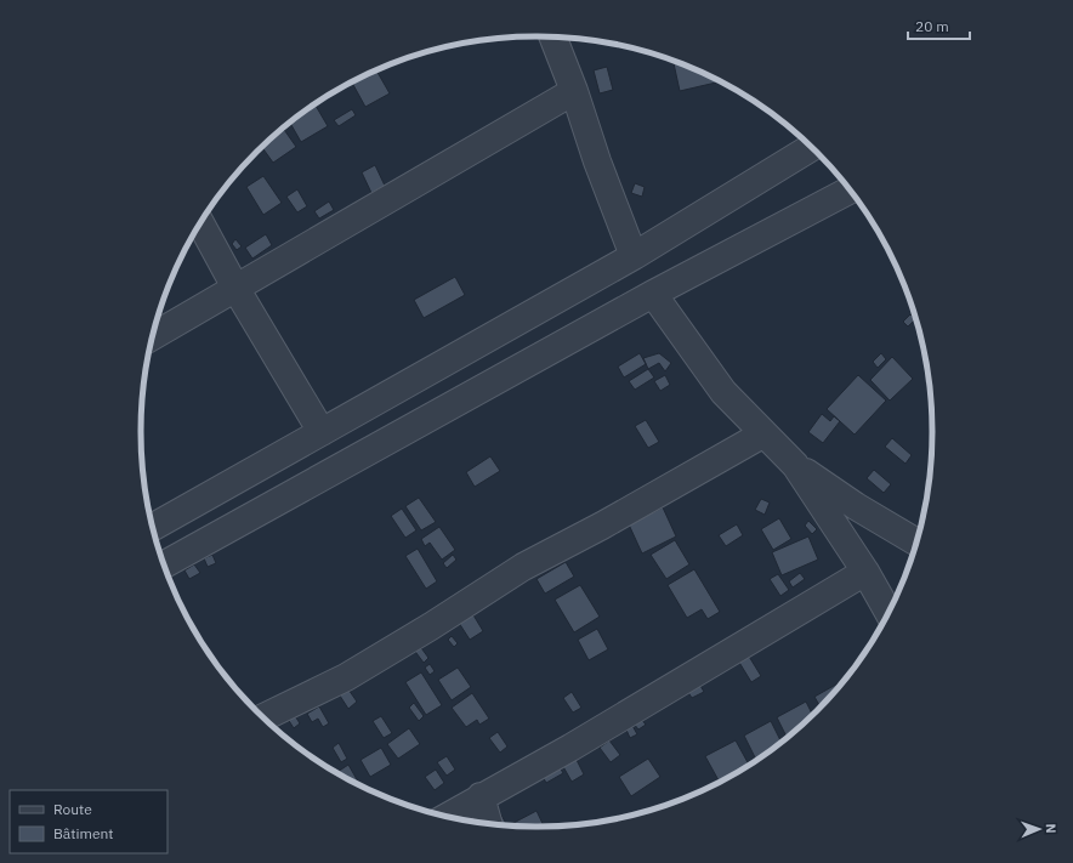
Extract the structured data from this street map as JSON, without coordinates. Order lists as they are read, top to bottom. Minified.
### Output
{"legend":["Route","Bâtiment"],"scale_bar":"20 m","north":"right"}
